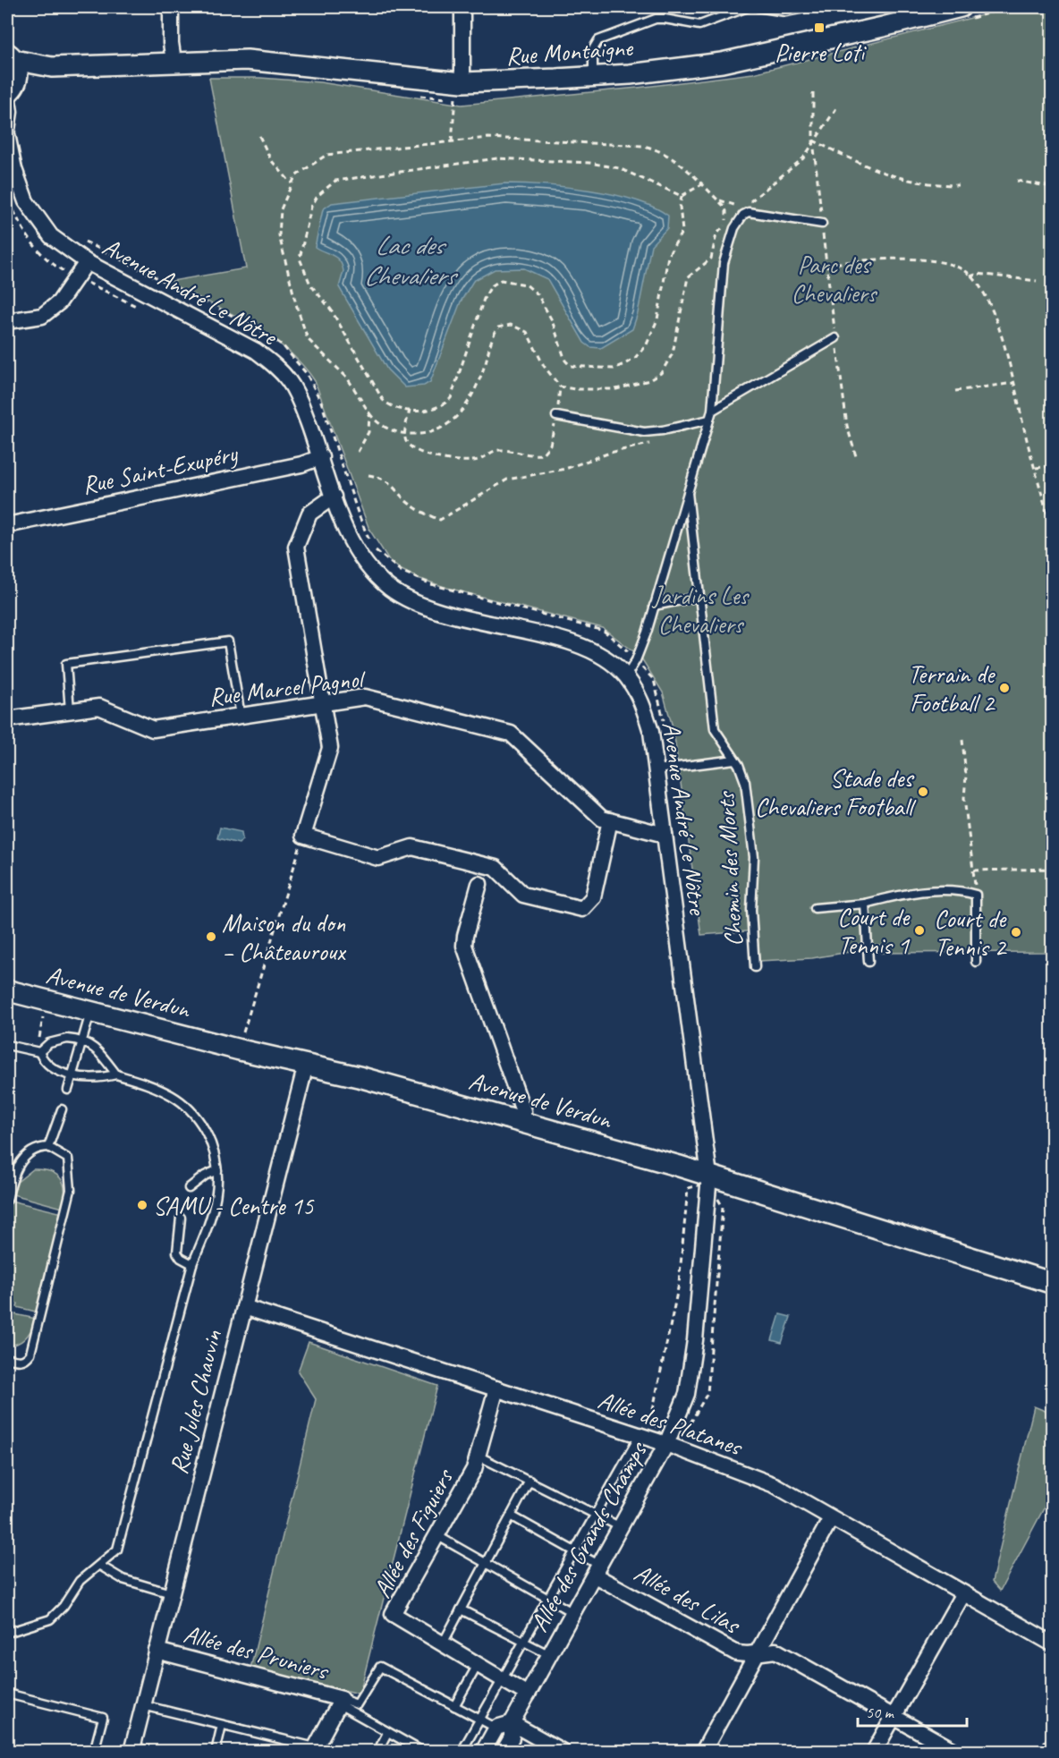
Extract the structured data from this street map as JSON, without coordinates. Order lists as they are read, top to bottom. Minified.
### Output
{"streets":{"main road":["Avenue de Verdun"],"street":["Rue Montaigne","Avenue André Le Nôtre","Rue Saint-Exupéry","Rue Marcel Pagnol","Rue Jules Chauvin","Allée des Platanes","Allée des Figuiers","Allée des Grands Champs","Allée des Lilas","Allée des Pruniers"],"lane":["Chemin des Morts"]},"crossings":[["Rue Montaigne","Avenue André Le Nôtre"],["Avenue André Le Nôtre","Rue Saint-Exupéry"],["Avenue André Le Nôtre","Rue Marcel Pagnol"],["Avenue André Le Nôtre","Avenue de Verdun"],["Avenue André Le Nôtre","Allée des Grands Champs"],["Avenue de Verdun","Rue Jules Chauvin"],["Avenue de Verdun","Allée des Grands Champs"],["Rue Jules Chauvin","Allée des Platanes"],["Rue Jules Chauvin","Allée des Pruniers"],["Allée des Platanes","Allée des Figuiers"],["Allée des Platanes","Allée des Grands Champs"],["Allée des Figuiers","Allée des Grands Champs"],["Allée des Grands Champs","Allée des Lilas"]],"water":["Lac des Chevaliers"],"parks":["Parc des Chevaliers","Jardins Les Chevaliers"],"places":{"transit":["Pierre Loti"],"other":["Terrain de Football 2","Stade des Chevaliers Football","Court de Tennis 1","Court de Tennis 2","Maison du don – Châteauroux","SAMU - Centre 15"]},"scale_bar":"50 m"}
